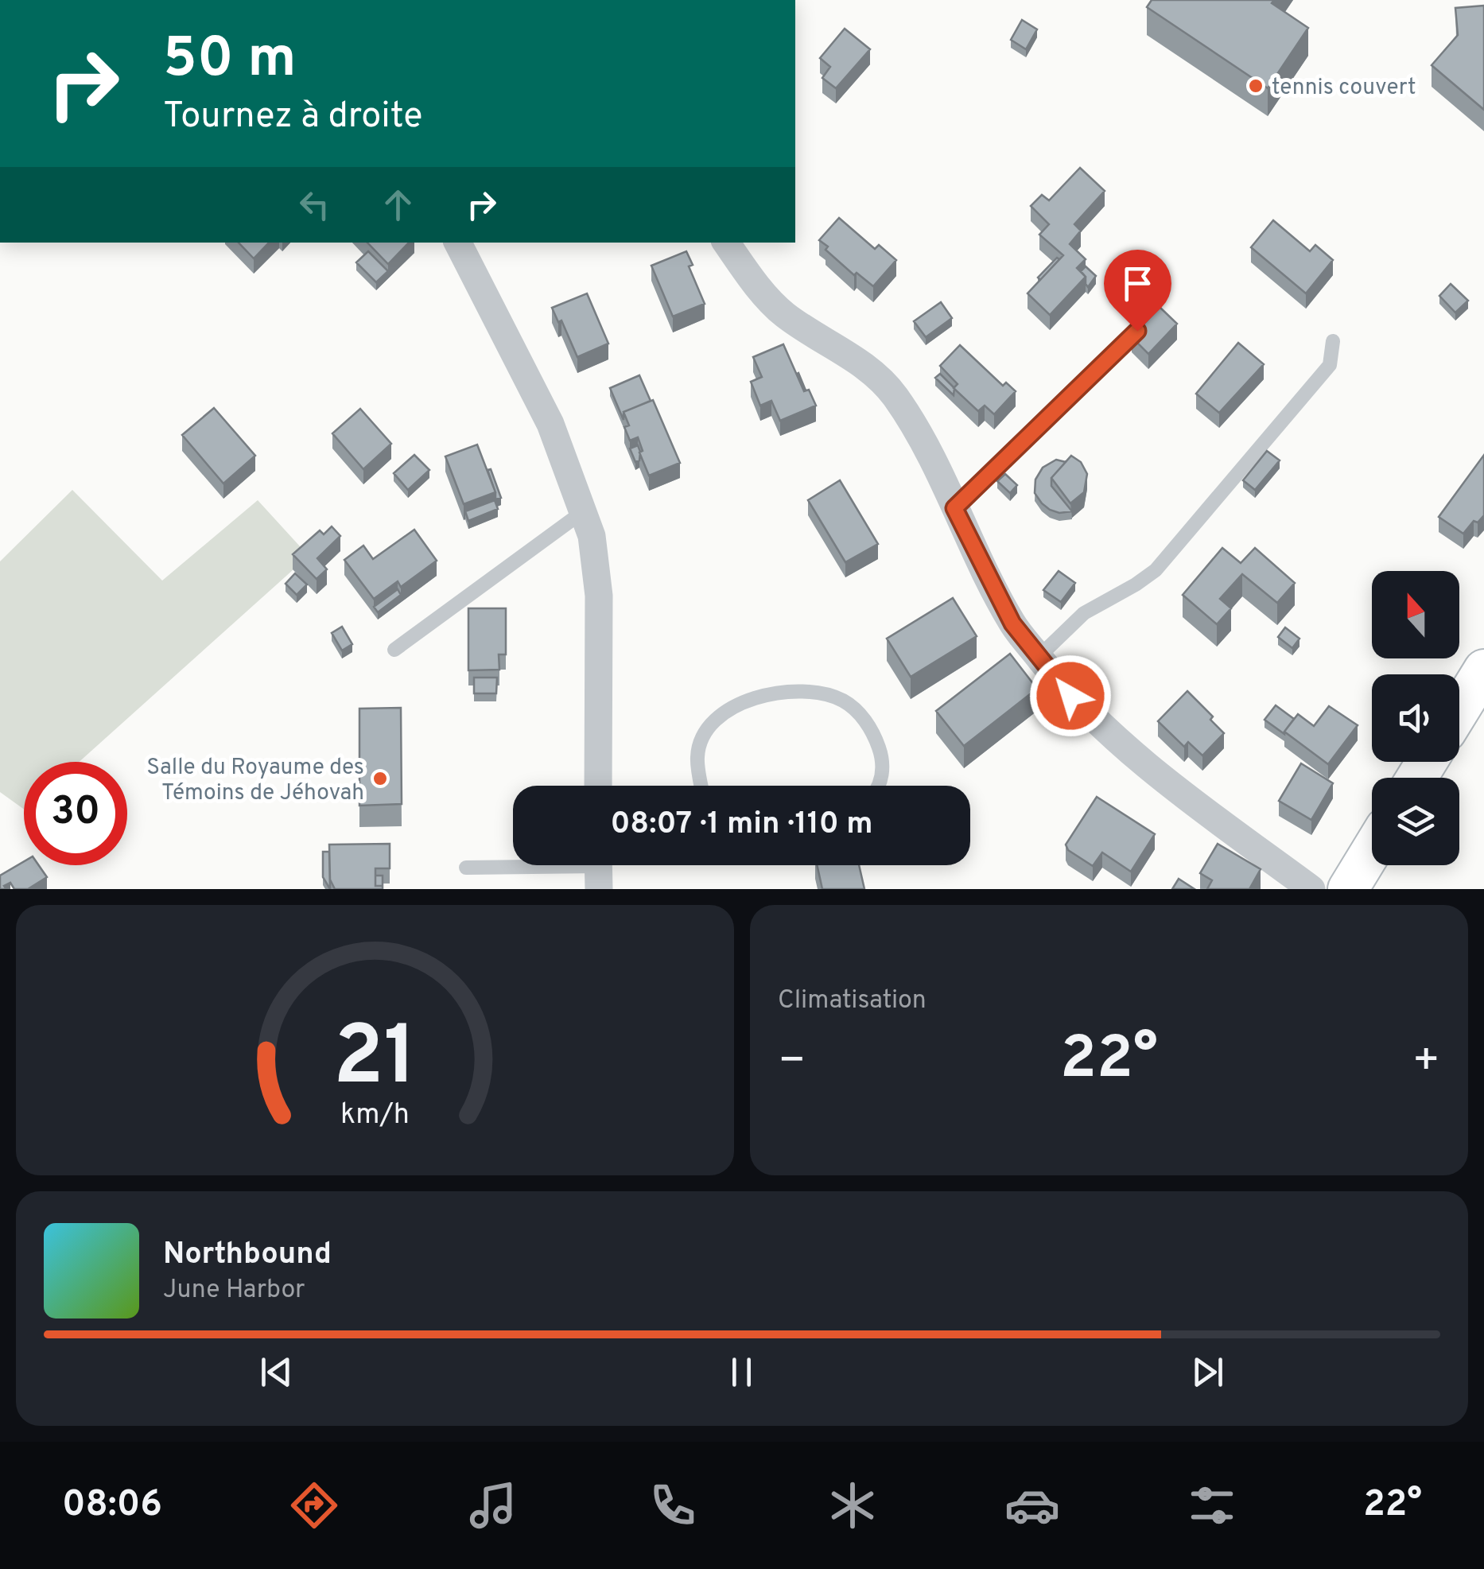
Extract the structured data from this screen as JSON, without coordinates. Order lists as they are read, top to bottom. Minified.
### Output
{"places":["tennis couvert","Salle du Royaume des Témoins de Jéhovah"],"north":"top","page":{"turn":["50 m","Tournez à droite"],"limit":"30","trip":"08:07 · 1 min · 110 m","tile":"Climatisation","heat":["−","22°","+"],"song":["Northbound","June Harbor"],"tabs":["08:06","22°"],"gauge":["21","km/h"]}}
